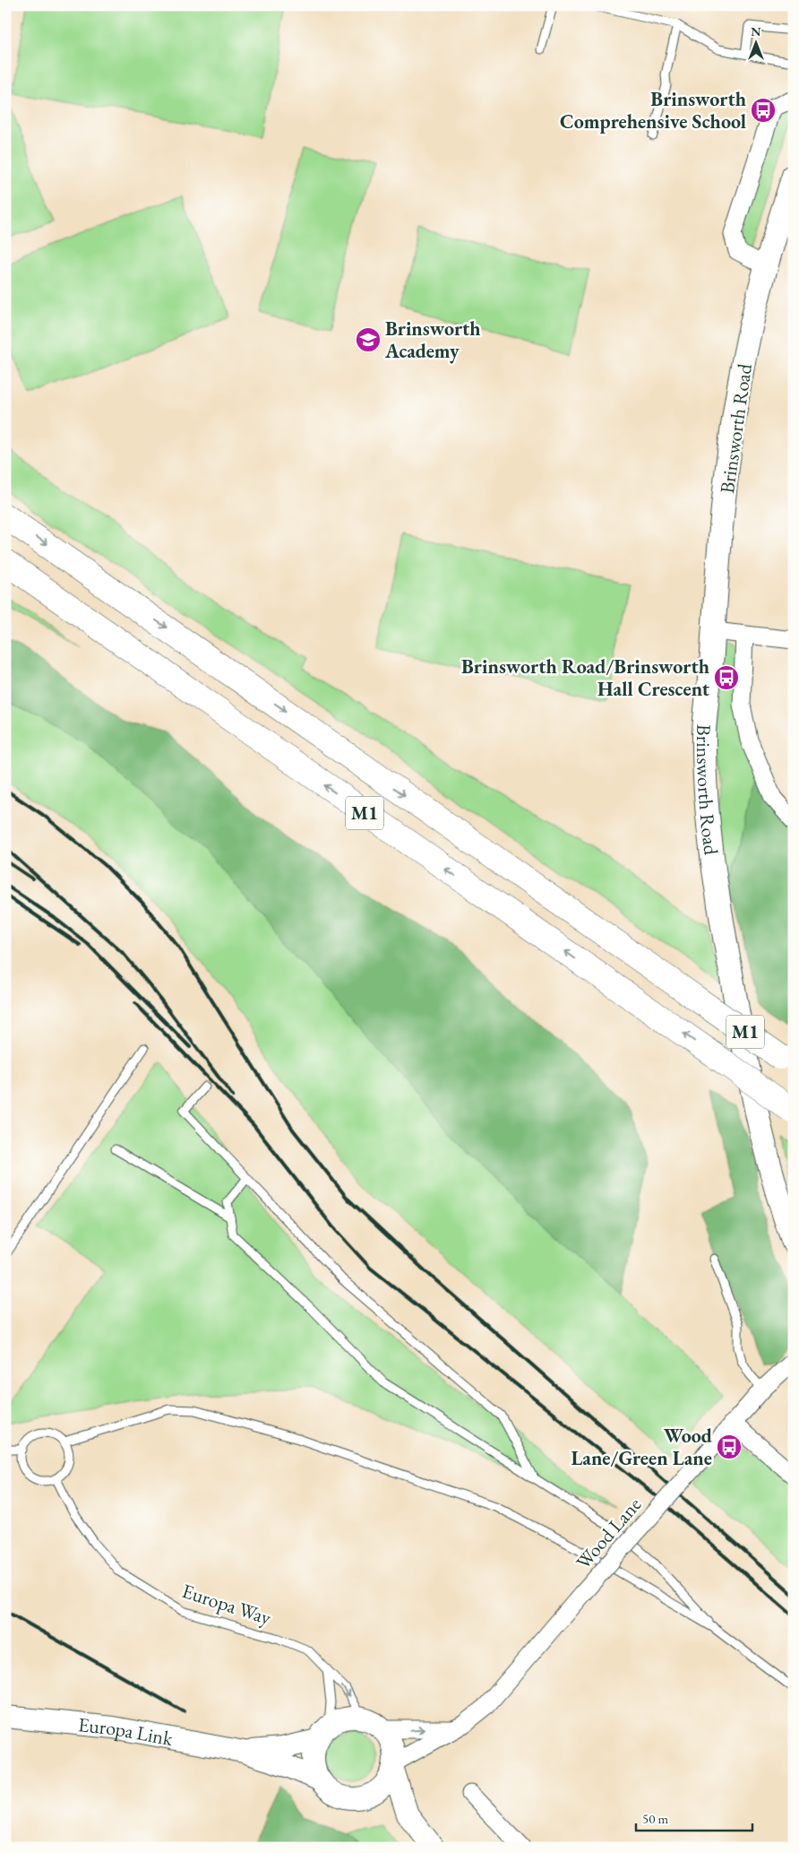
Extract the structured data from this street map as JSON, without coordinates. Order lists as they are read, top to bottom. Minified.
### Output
{"streets":{"highway":["M1"],"main road":["Brinsworth Road"],"street":["Wood Lane","Europa Link"],"lane":["Europa Way"]},"crossings":[["Wood Lane","Europa Way"],["Wood Lane","Europa Link"],["Europa Way","Europa Link"]],"places":{"bus stop":["Brinsworth Comprehensive School","Brinsworth Road/Brinsworth Hall Crescent","Wood Lane/Green Lane"],"school or university":["Brinsworth Academy"]},"scale_bar":"50 m","north":"top"}
